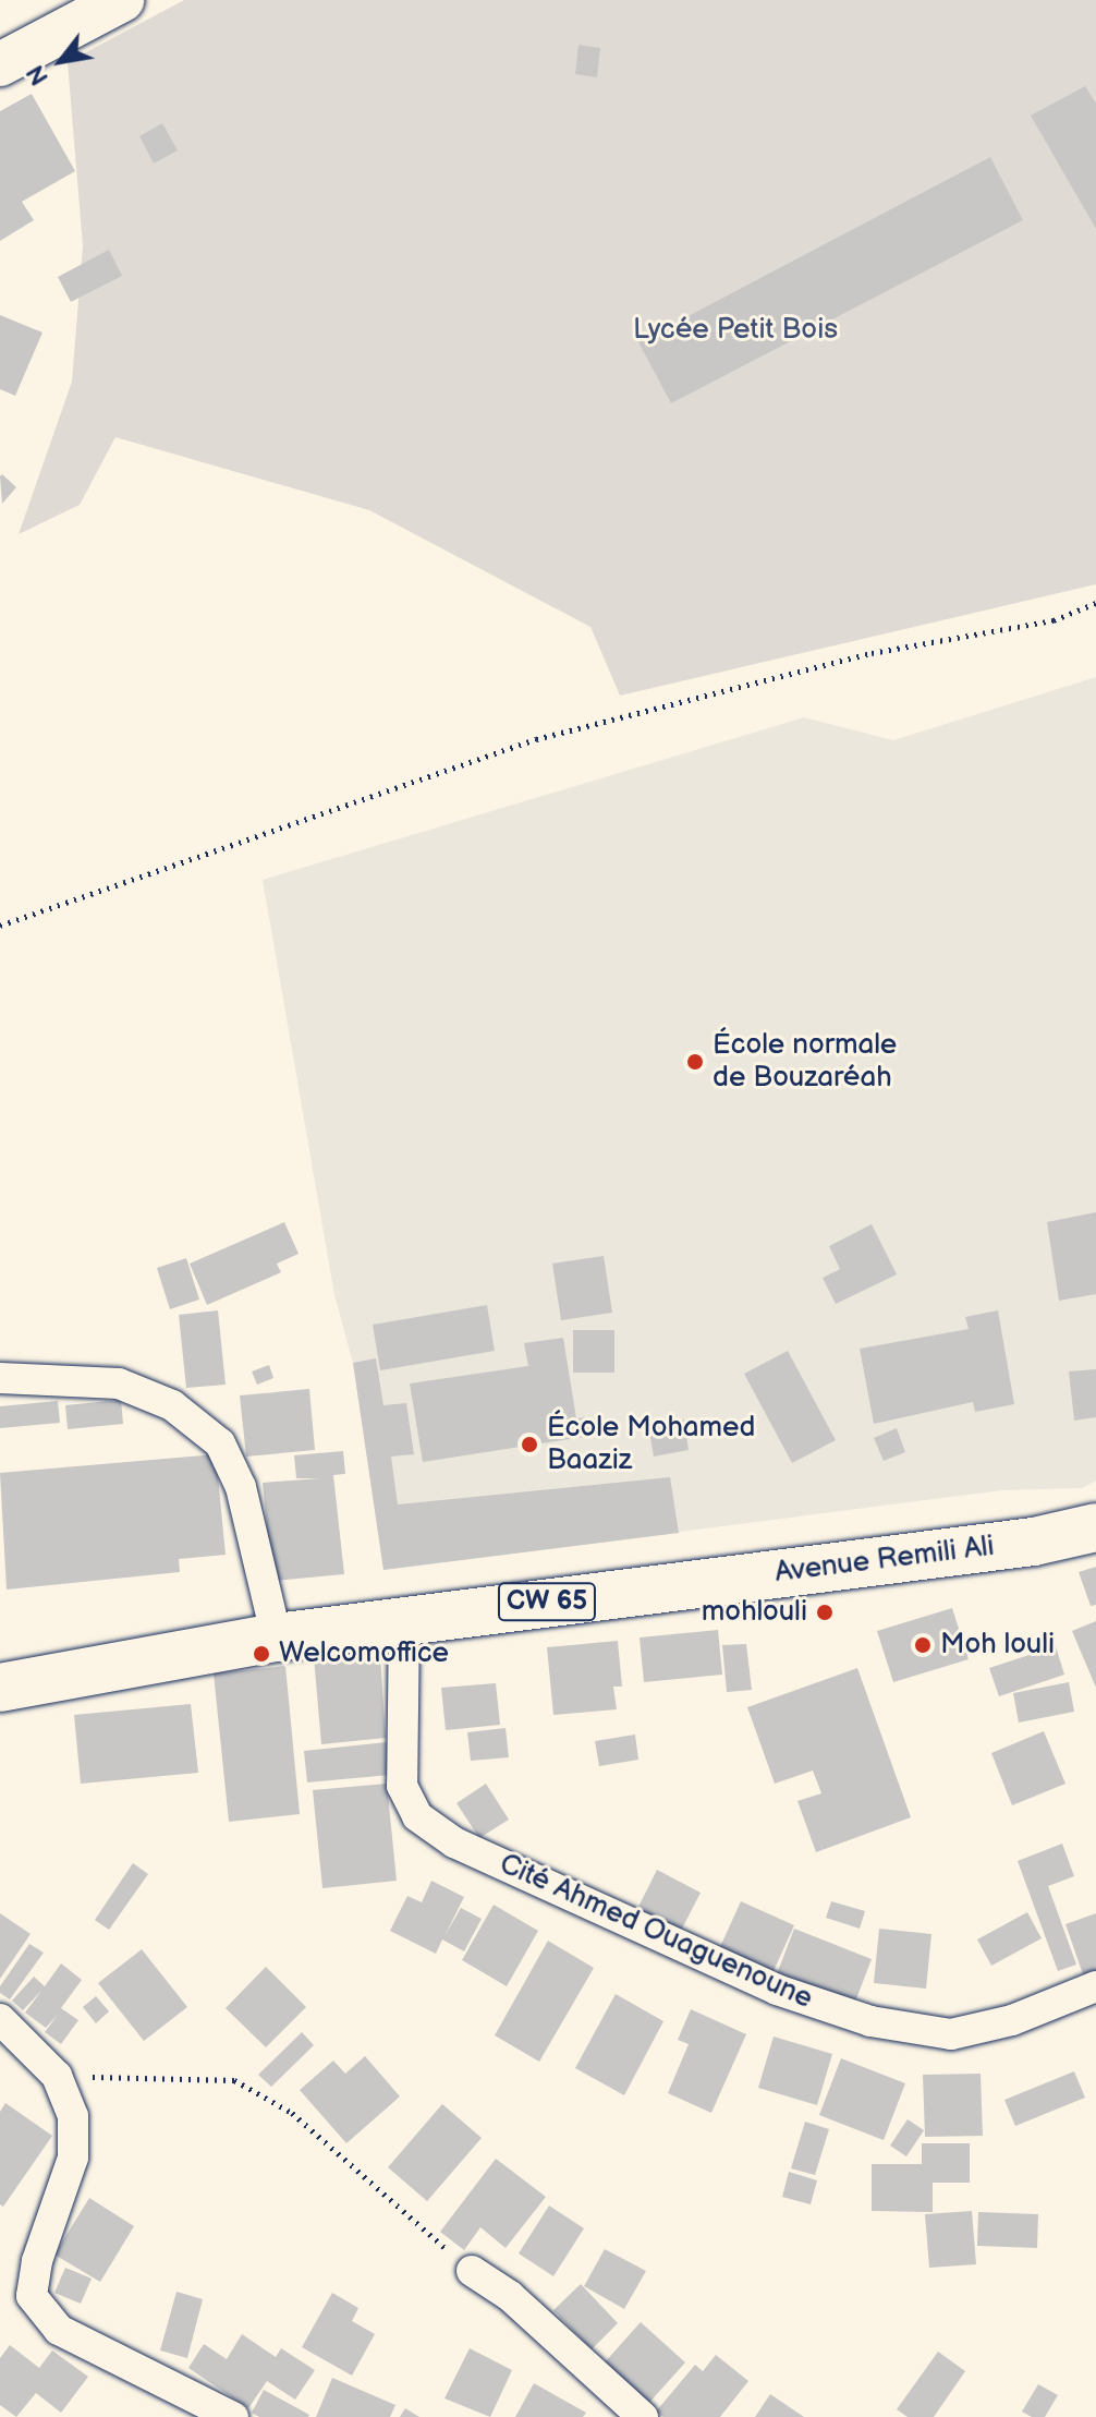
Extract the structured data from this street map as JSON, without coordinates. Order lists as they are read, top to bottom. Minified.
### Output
{"streets":{"main road":["Avenue Remili Ali","CW 65"],"street":["Cité Ahmed Ouaguenoune"]},"crossings":[["Avenue Remili Ali","Cité Ahmed Ouaguenoune"]],"parks":["Lycée Petit Bois"],"places":["École normale de Bouzaréah","École Mohamed Baaziz","mohlouli","Moh louli","Welcomoffice"],"north":"bottom left"}
